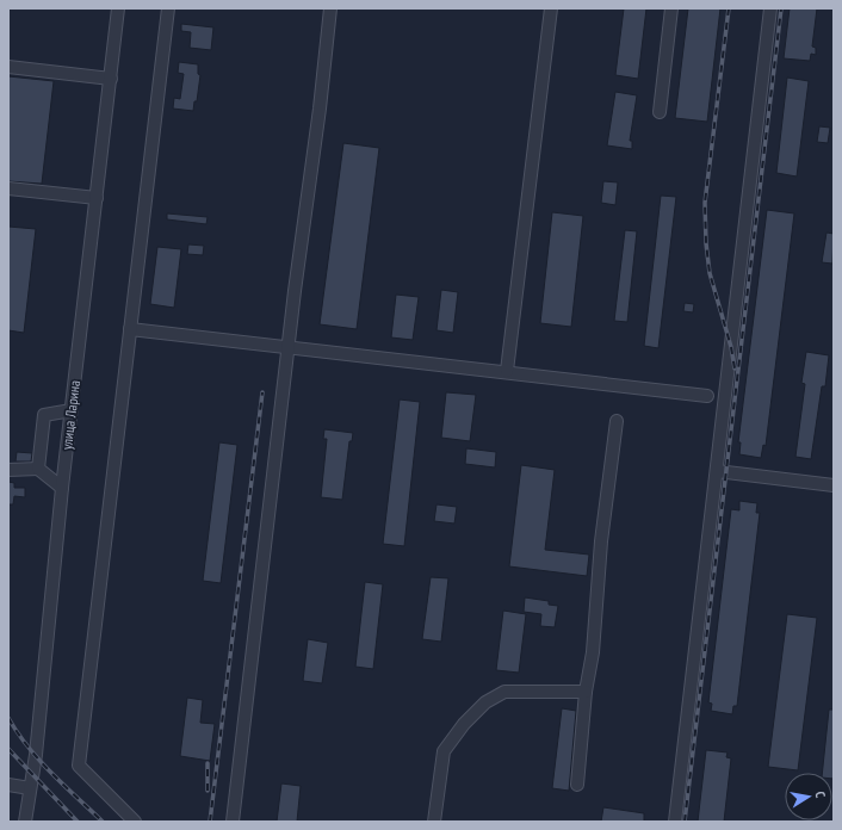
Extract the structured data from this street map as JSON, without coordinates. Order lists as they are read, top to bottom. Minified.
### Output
{"streets":{"street":["улица Ларина"]},"north":"right"}
